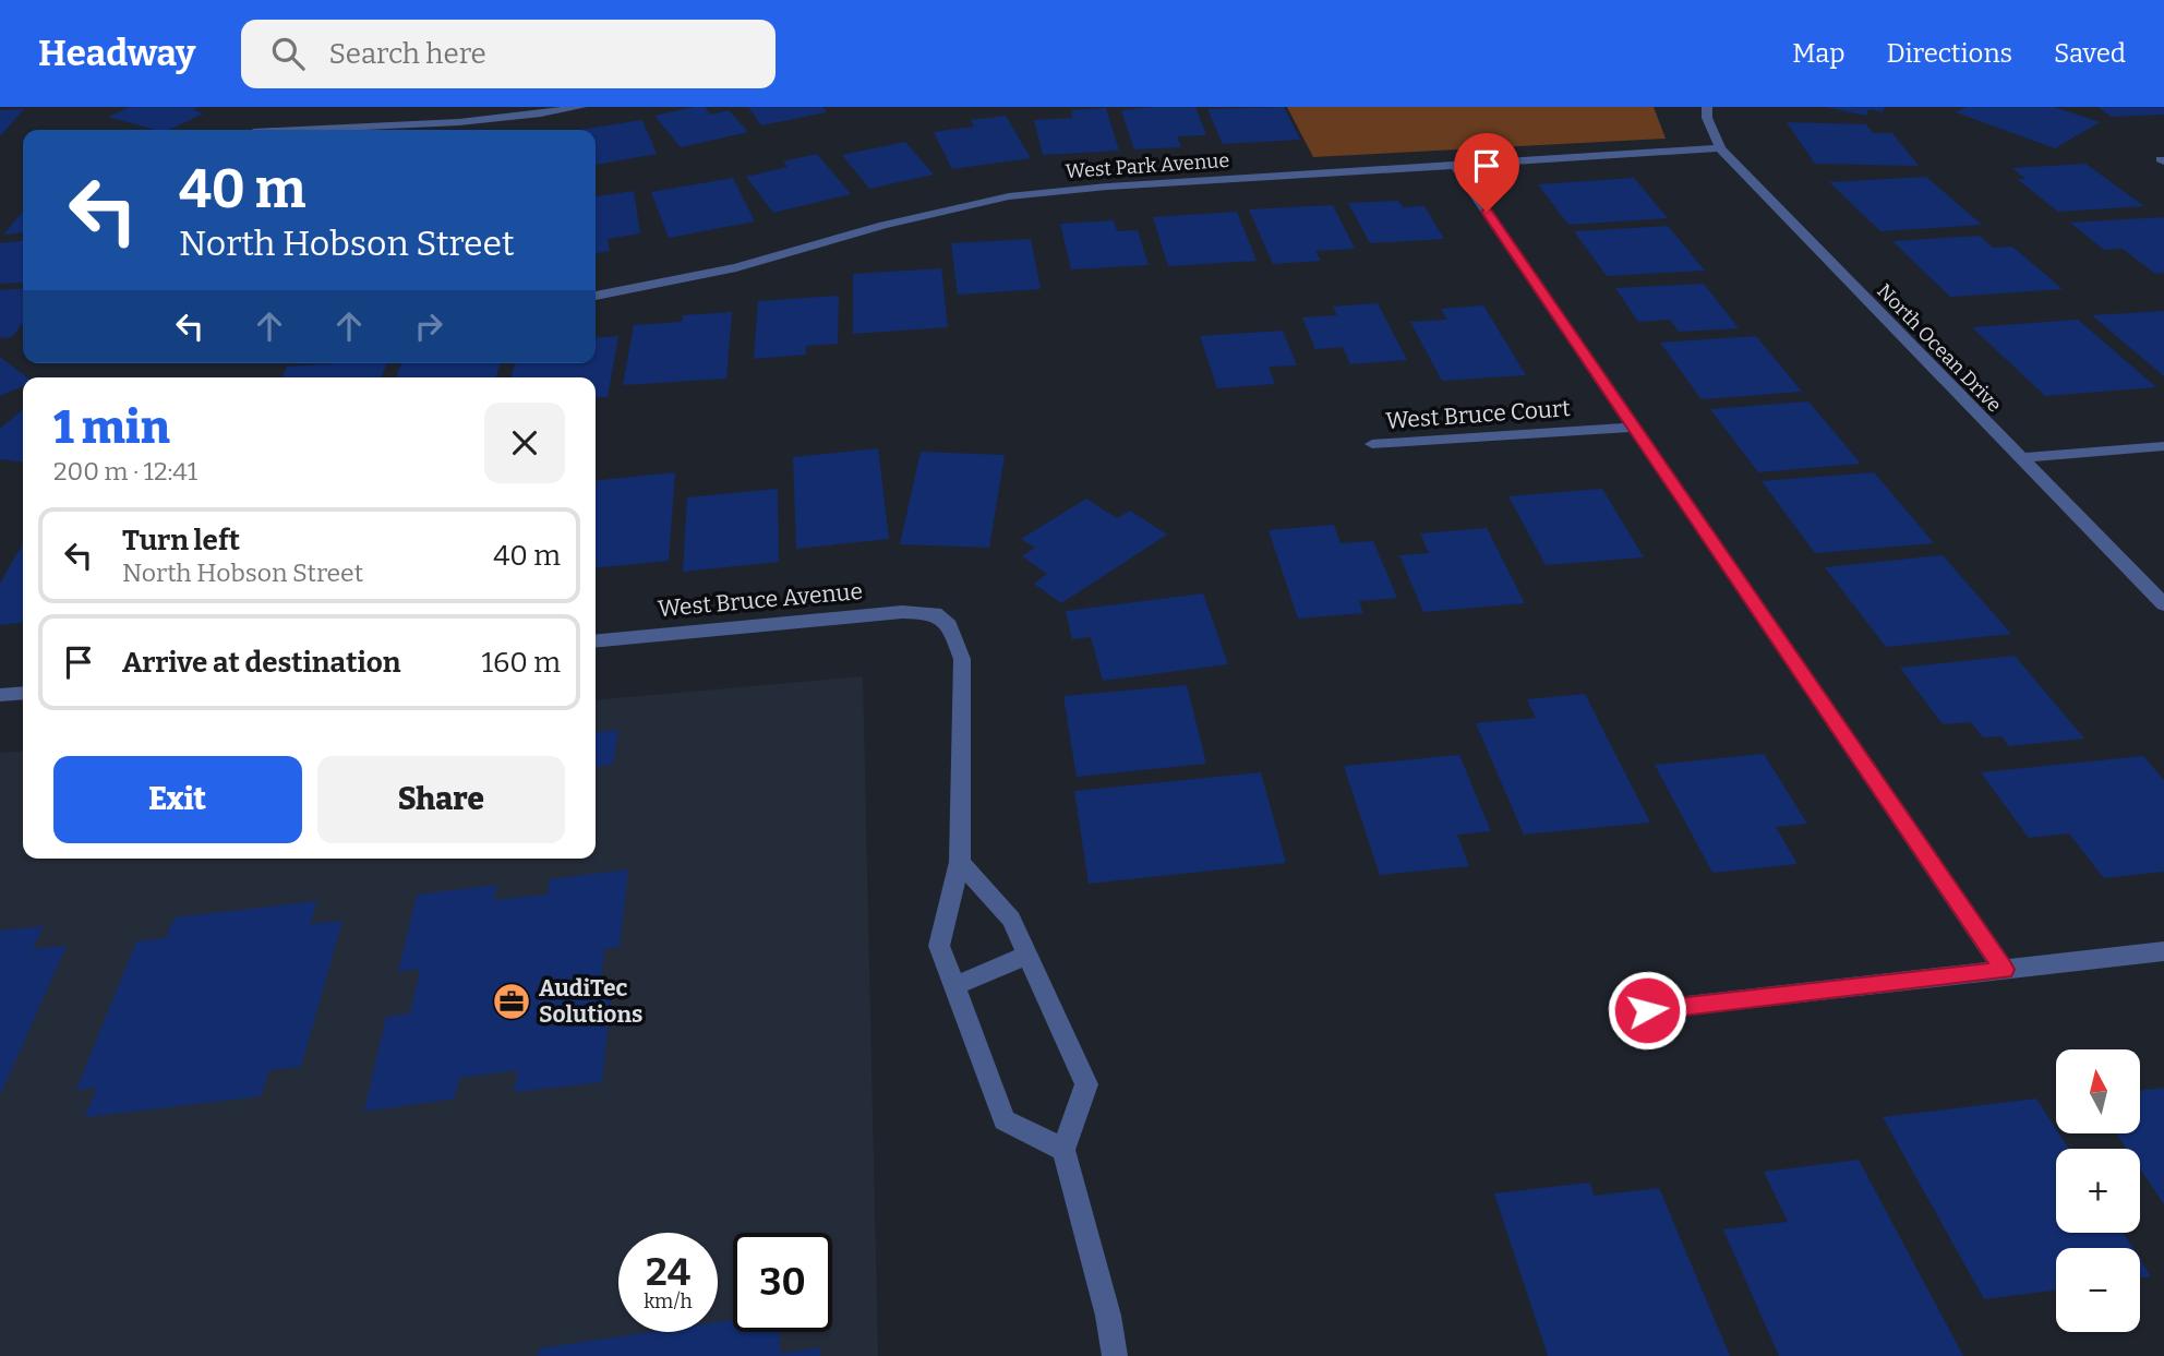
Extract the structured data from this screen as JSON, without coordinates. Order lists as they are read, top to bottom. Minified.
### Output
{"streets":{"street":["West Park Avenue","North Ocean Drive","West Bruce Court","West Bruce Avenue"]},"crossings":[["West Park Avenue","North Ocean Drive"]],"places":{"office":["AudiTec Solutions"]},"north":"top","page":{"header":"Headway","search":"Search here","nav":["Map","Directions","Saved"],"turn":["40 m","North Hobson Street"],"heading":["1 min","200 m · 12:41"],"list":[{"name":"Turn left","note":"North Hobson Street","value":"40 m"},{"name":"Arrive at destination","value":"160 m"}],"buttons":["Exit","Share"],"map_buttons":["+","−"],"speed":"24 km/h","limit":"30"}}
